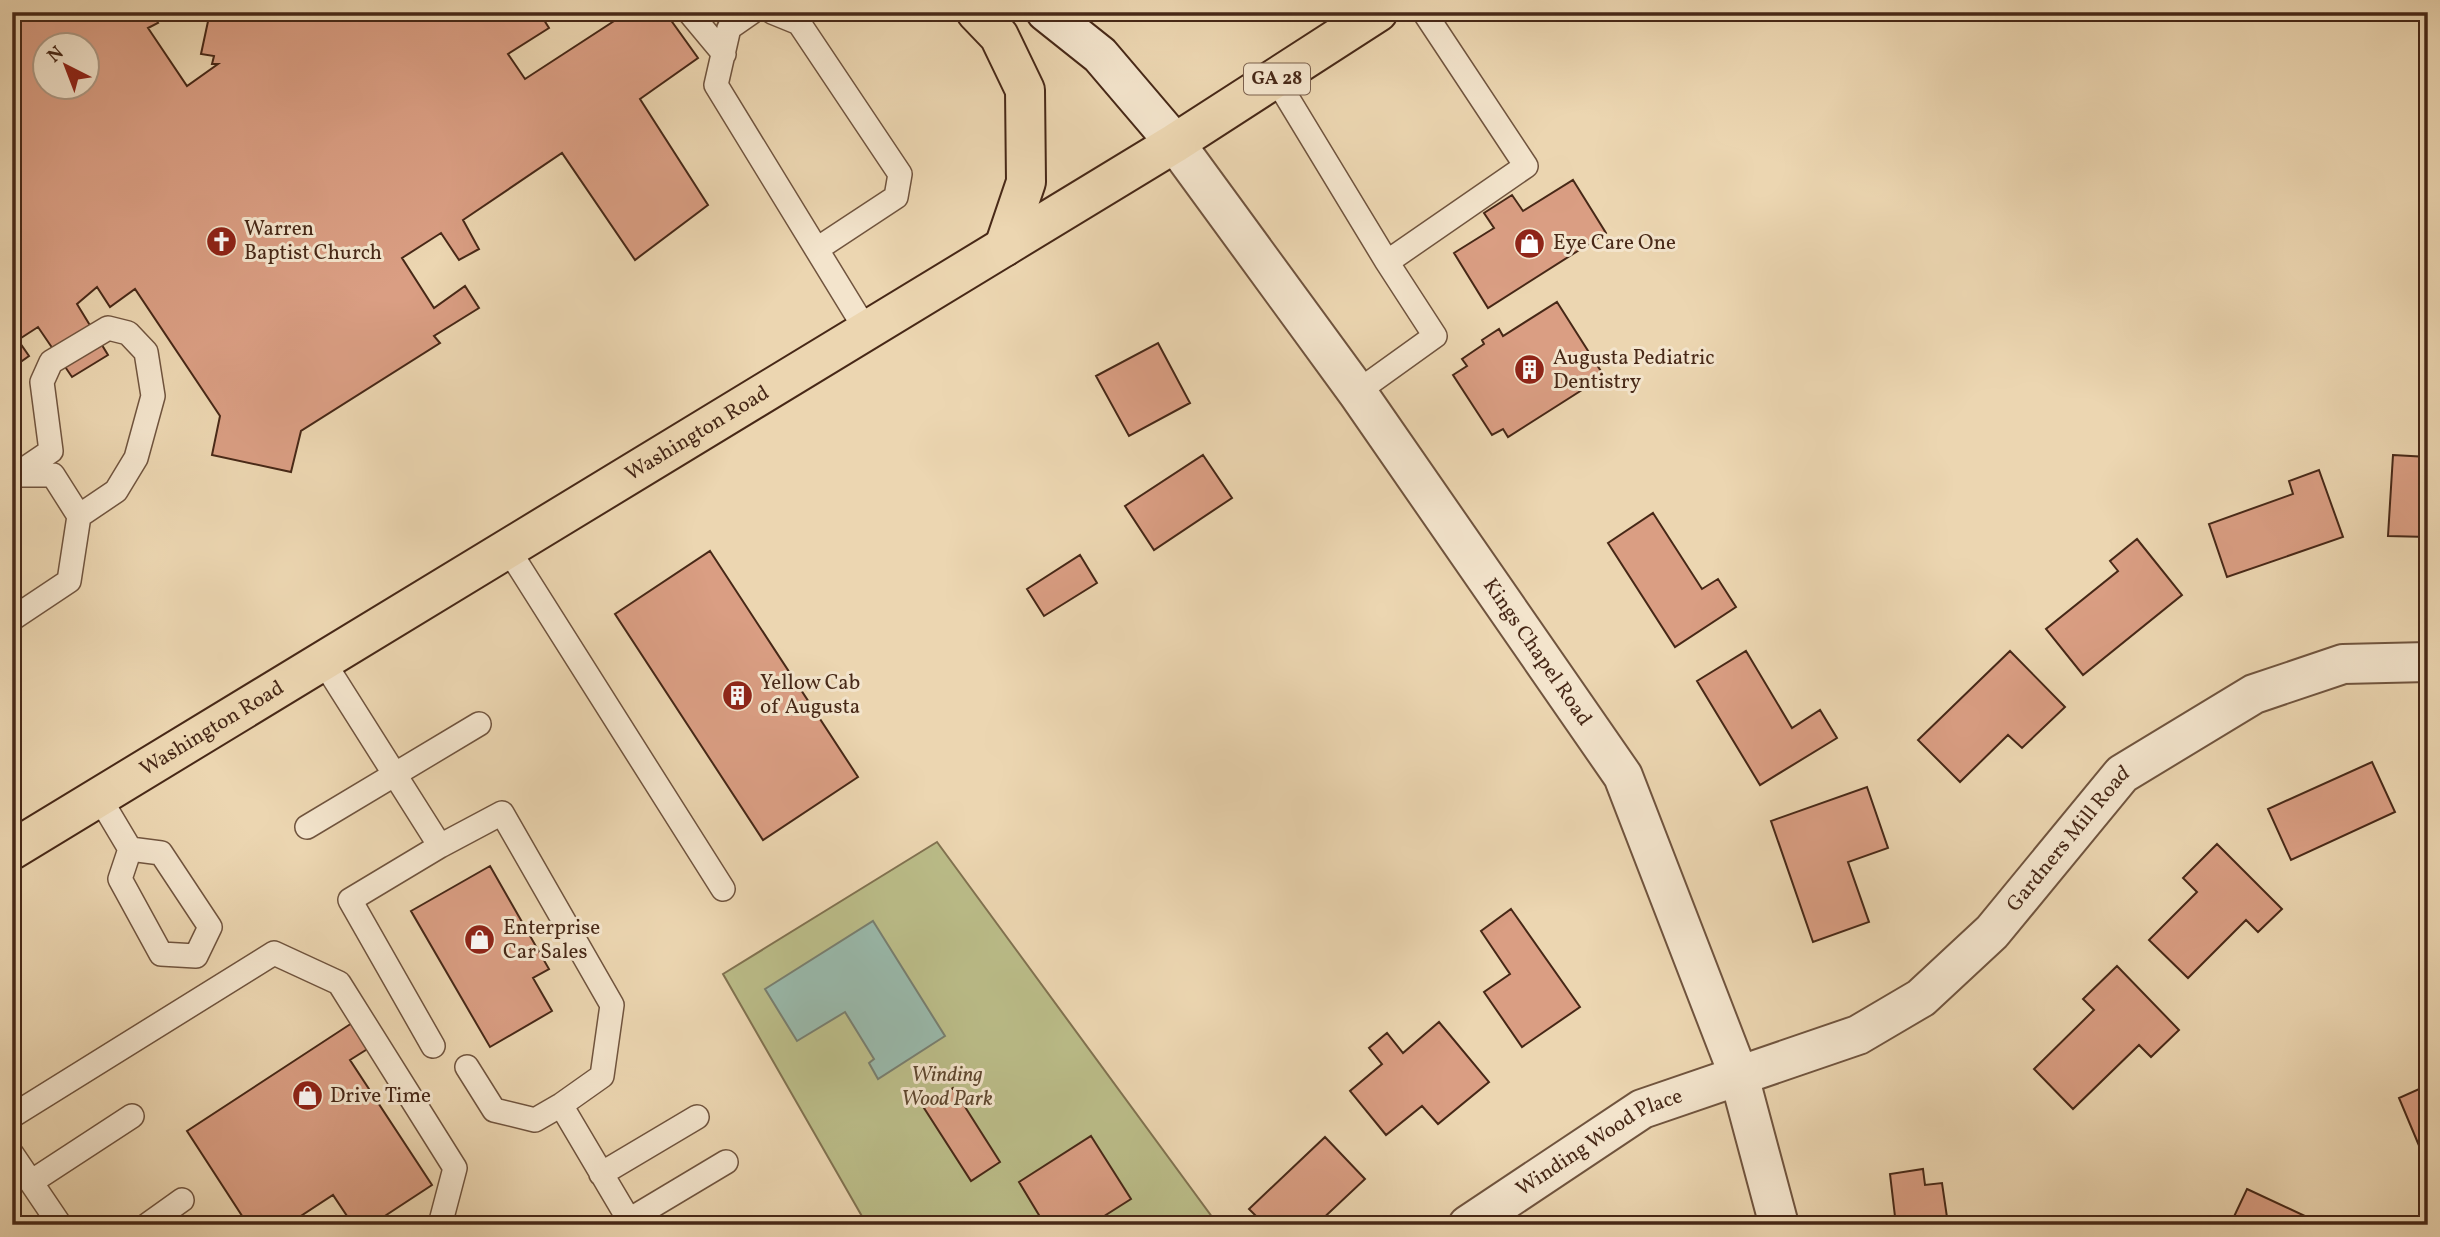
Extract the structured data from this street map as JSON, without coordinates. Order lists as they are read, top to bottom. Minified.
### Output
{"streets":{"main road":["GA 28","Washington Road"],"street":["Kings Chapel Road","Gardners Mill Road","Winding Wood Place"]},"crossings":[["Washington Road","Kings Chapel Road"],["Kings Chapel Road","Gardners Mill Road"],["Kings Chapel Road","Winding Wood Place"],["Gardners Mill Road","Winding Wood Place"]],"parks":["Winding Wood Park"],"places":{"church":["Warren Baptist Church"],"shop":["Eye Care One","Enterprise Car Sales","Drive Time"],"building":["Augusta Pediatric Dentistry","Yellow Cab of Augusta"]},"north":"top left"}
